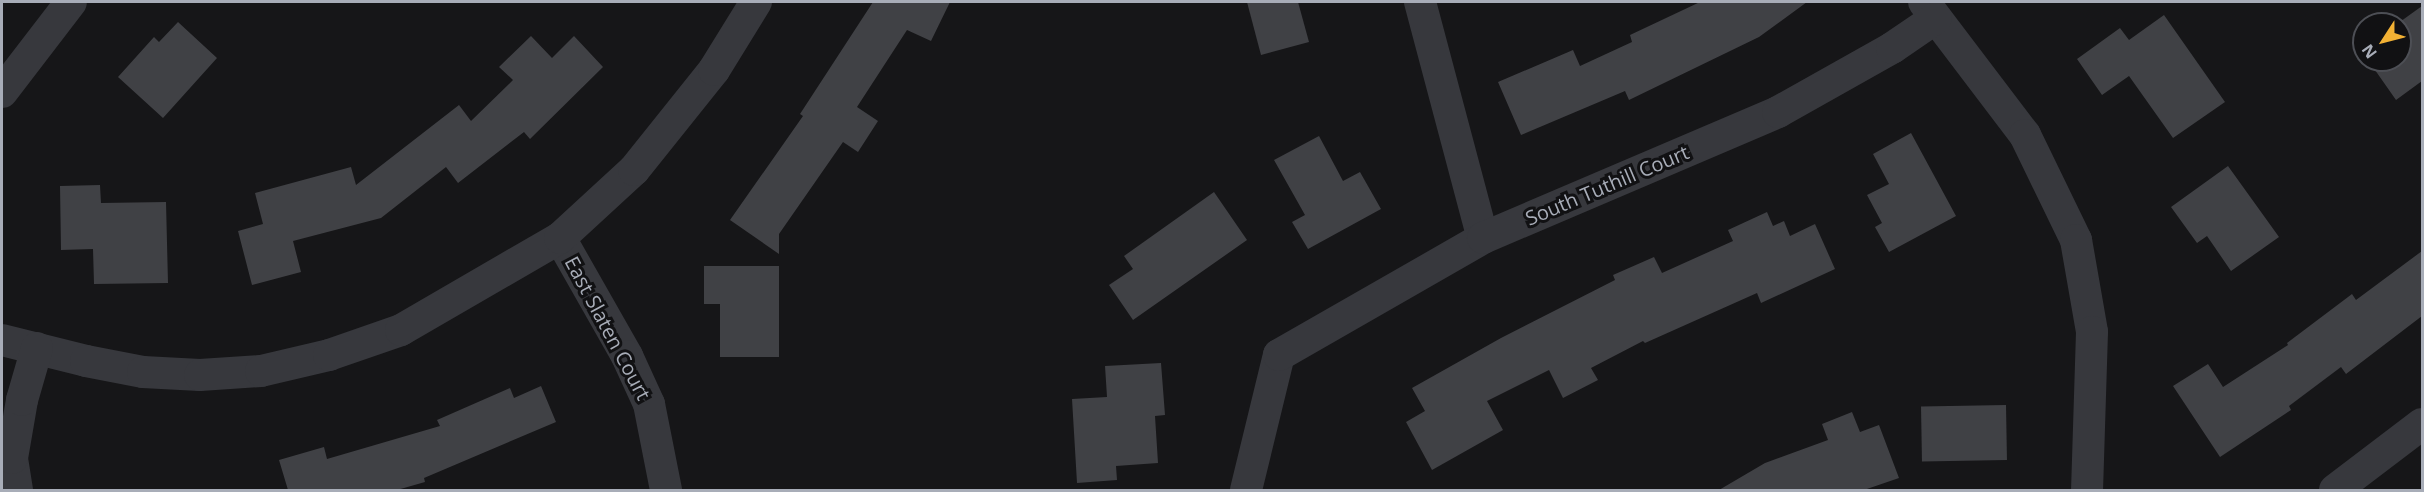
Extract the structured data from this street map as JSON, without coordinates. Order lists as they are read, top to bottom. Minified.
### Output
{"streets":{"street":["South Tuthill Court","East Slaten Court"]},"north":"bottom left"}
